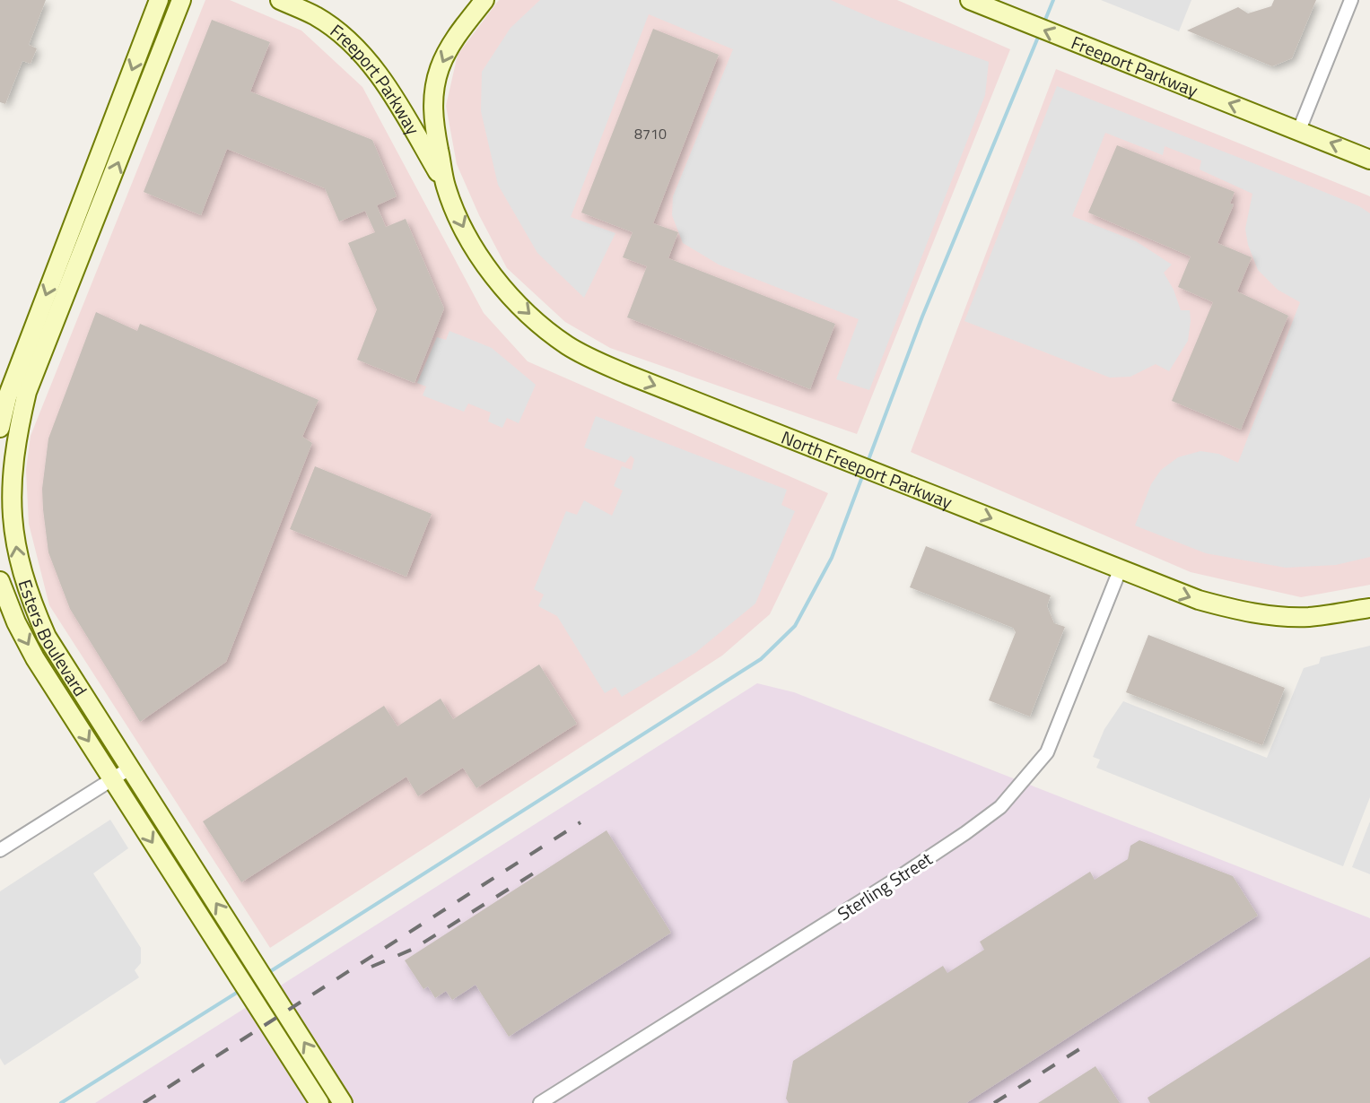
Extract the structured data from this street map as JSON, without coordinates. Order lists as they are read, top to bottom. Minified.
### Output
{"streets":{"main road":["Freeport Parkway","North Freeport Parkway","Esters Boulevard"],"street":["Sterling Street"]},"crossings":[["Freeport Parkway","North Freeport Parkway"],["North Freeport Parkway","Sterling Street"]],"one_way":["Freeport Parkway","North Freeport Parkway"],"house_numbers":["8710"]}
